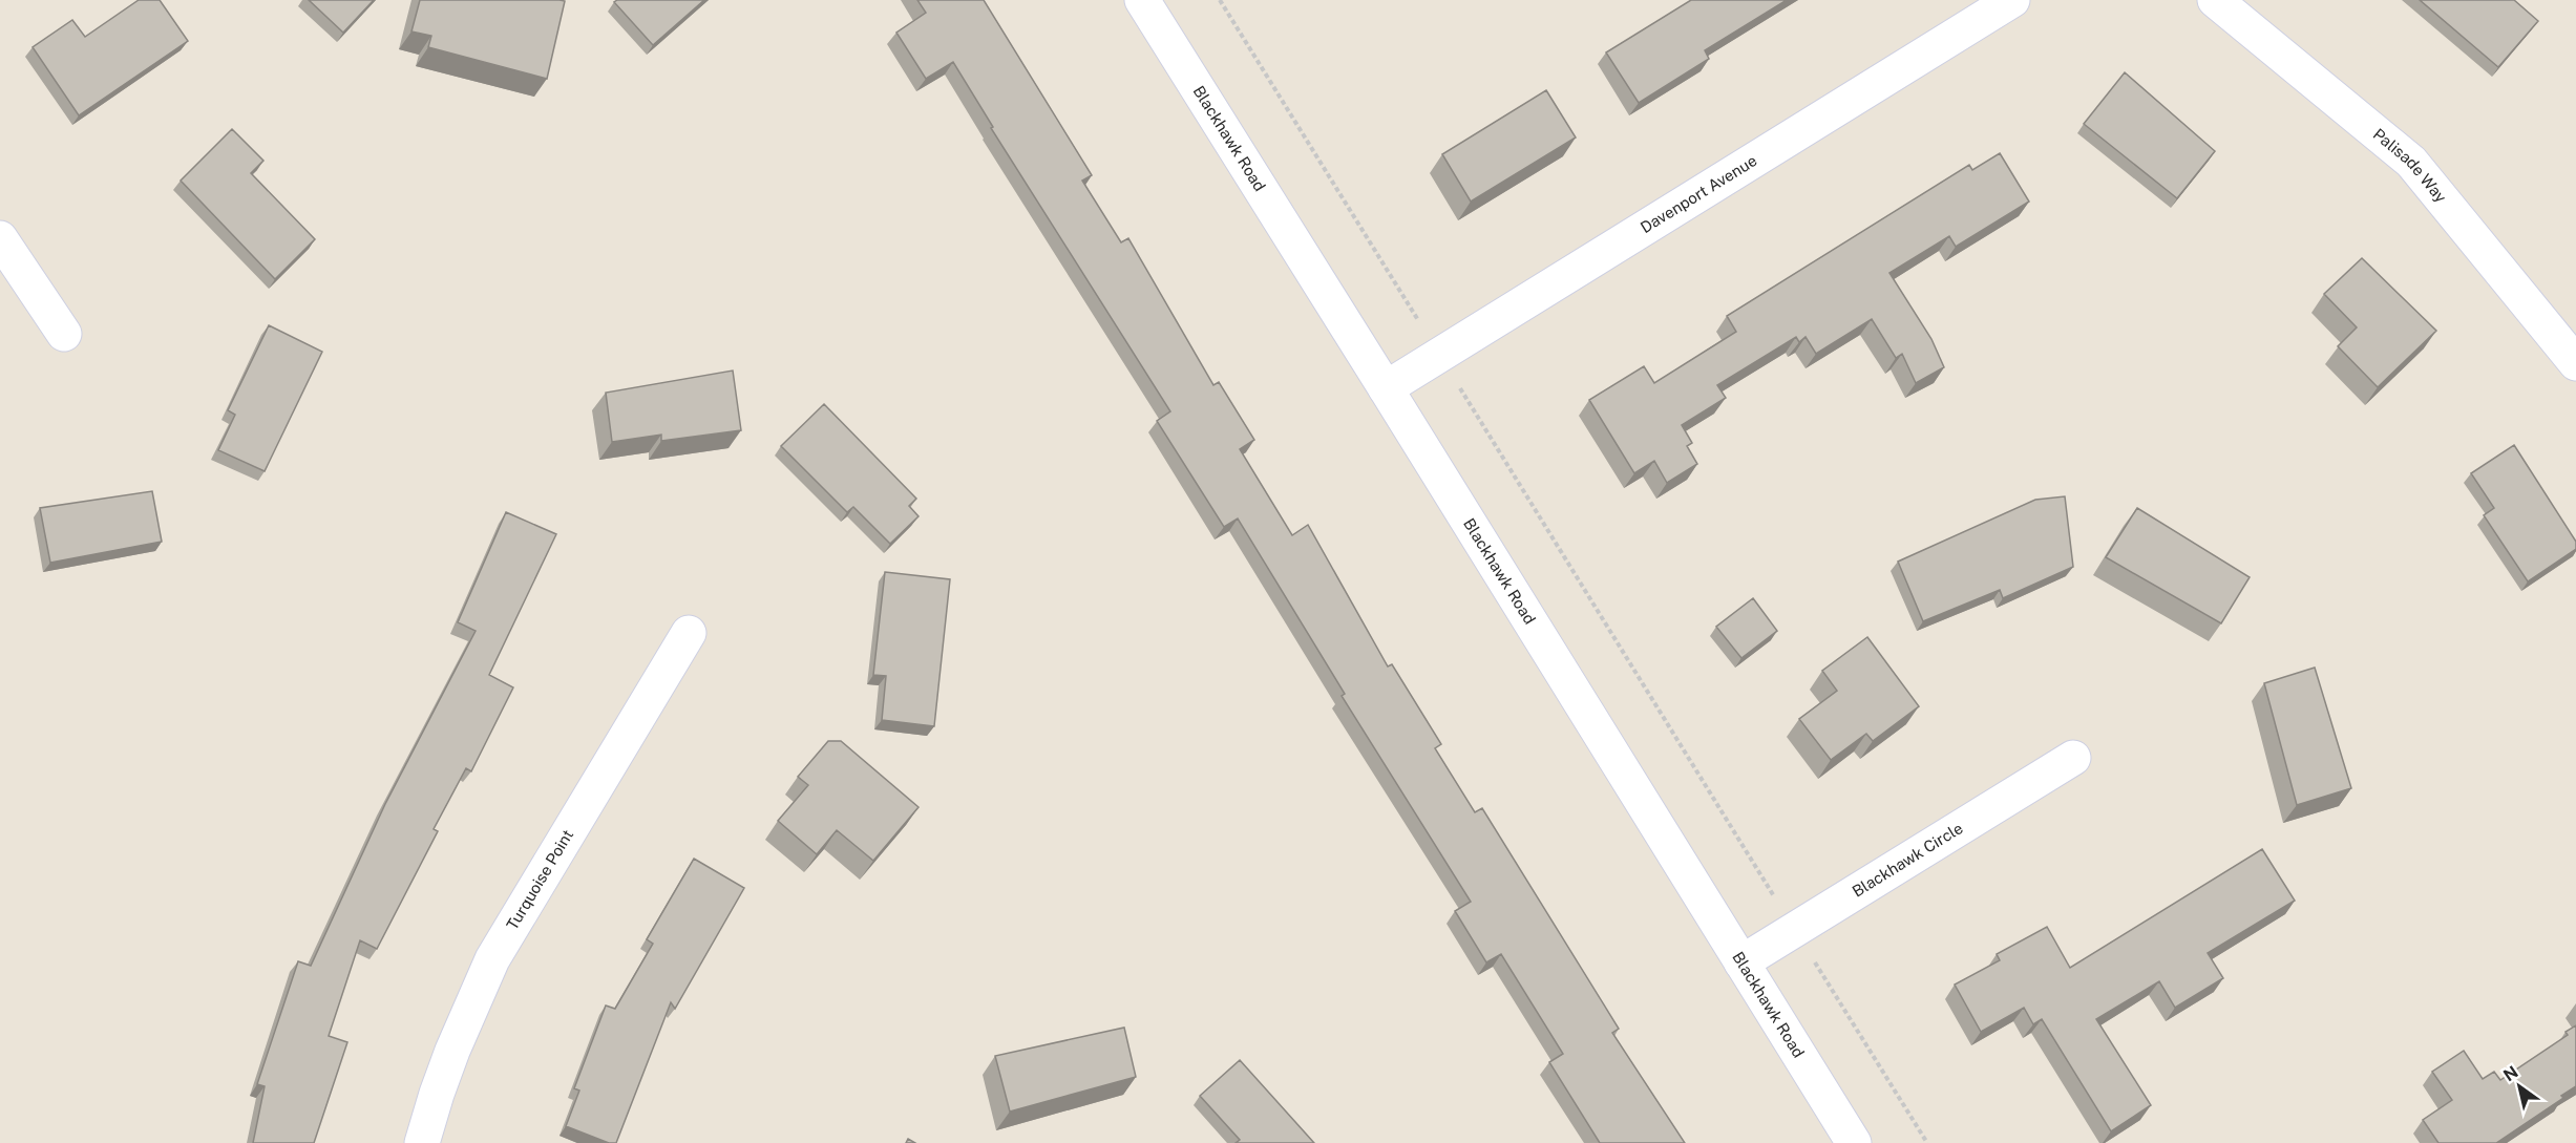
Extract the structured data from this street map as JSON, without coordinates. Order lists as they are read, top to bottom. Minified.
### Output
{"streets":{"street":["Blackhawk Road","Palisade Way","Davenport Avenue","Blackhawk Circle","Turquoise Point"]},"crossings":[["Blackhawk Road","Davenport Avenue"],["Blackhawk Road","Blackhawk Circle"]],"north":"top left"}
